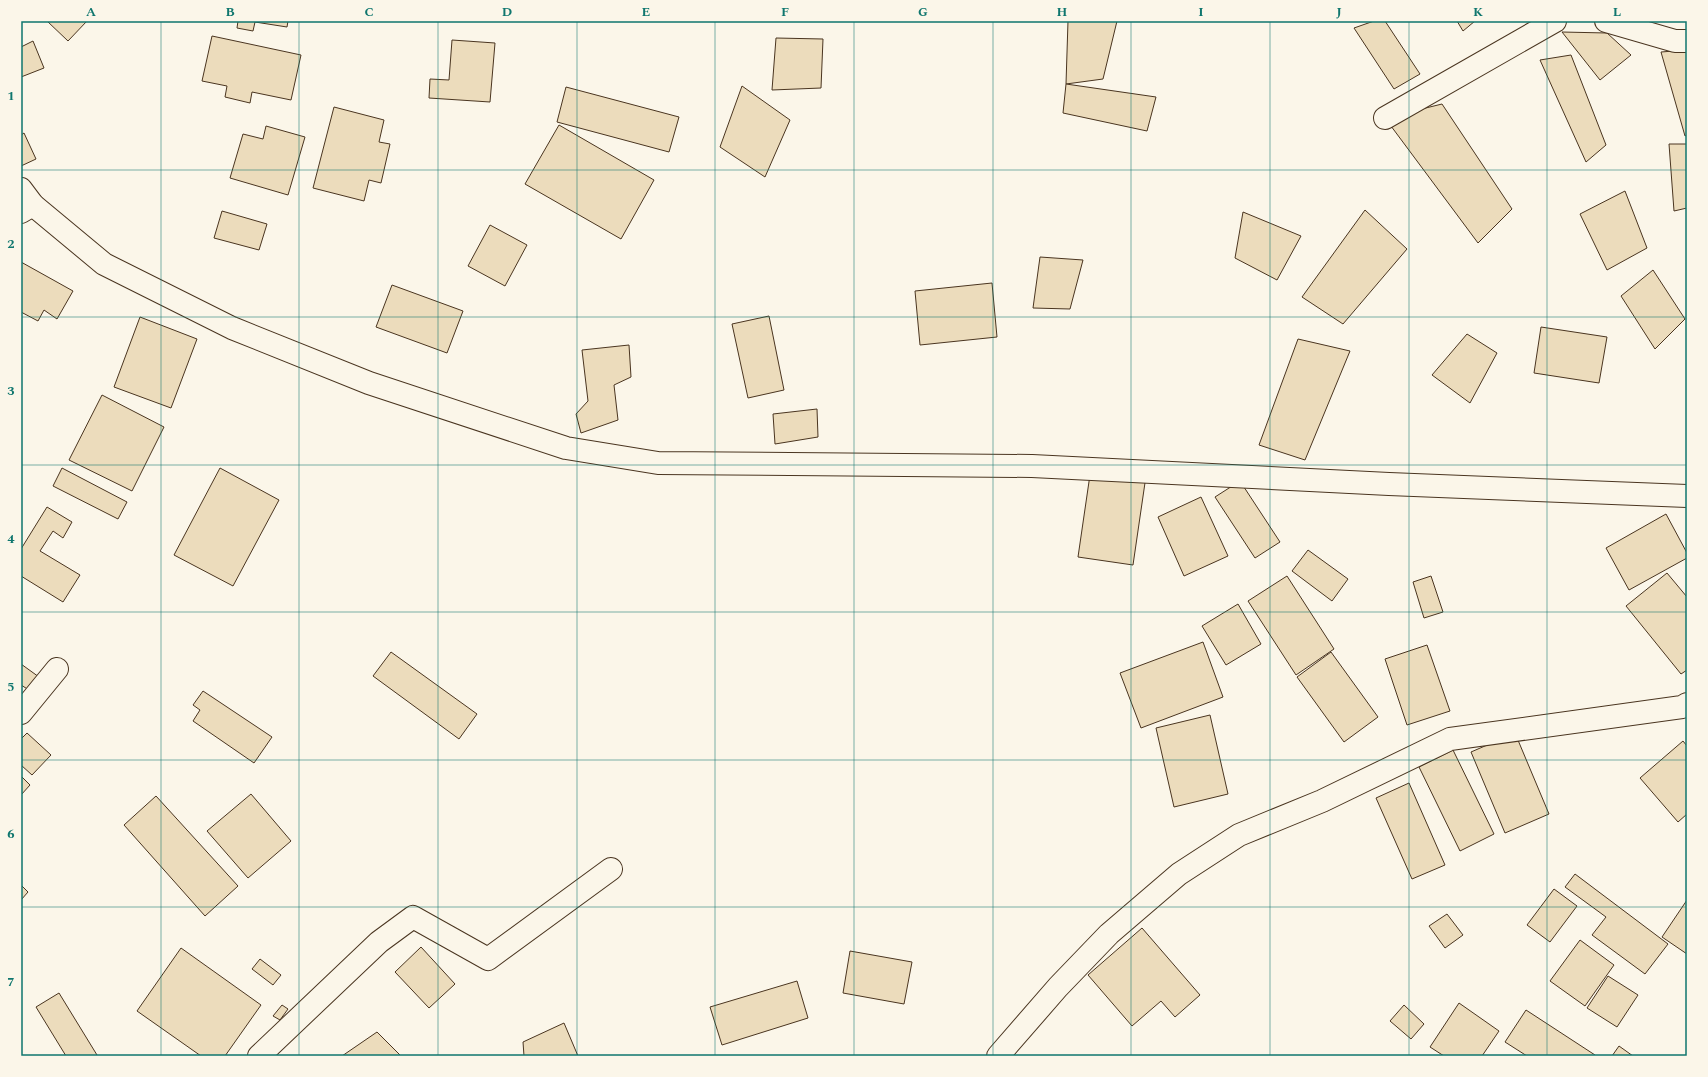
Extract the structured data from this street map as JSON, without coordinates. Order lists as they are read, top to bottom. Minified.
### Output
{"grid":{"columns":["A","B","C","D","E","F","G","H","I","J","K","L"],"rows":["1","2","3","4","5","6","7"]}}
